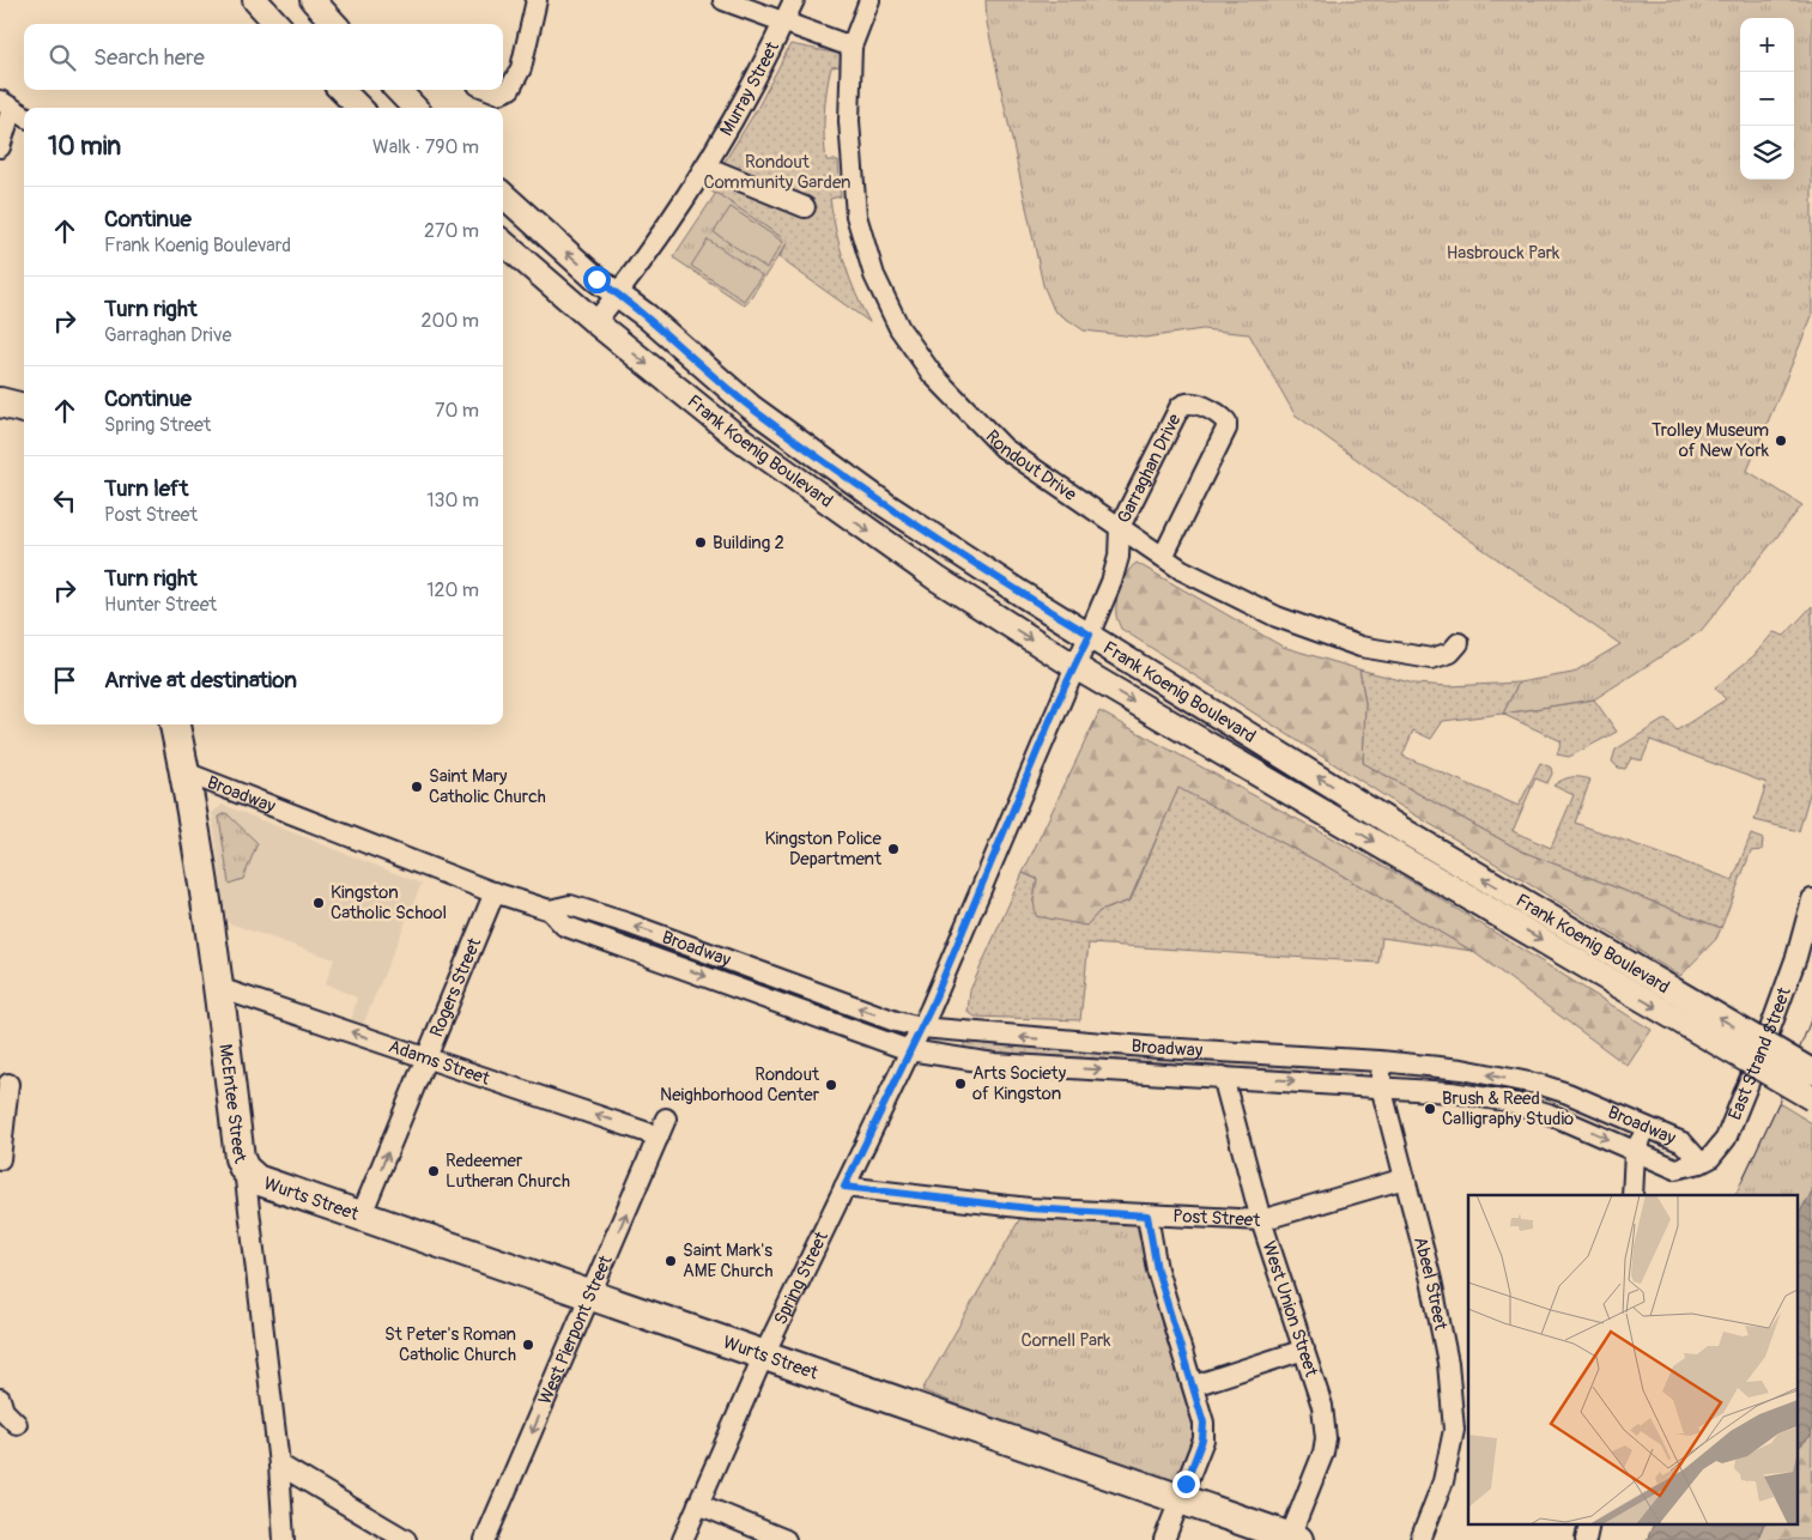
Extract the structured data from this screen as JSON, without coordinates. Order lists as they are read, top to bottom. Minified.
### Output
{"streets":{"highway":["Broadway","McEntee Street","Wurts Street"],"main road":["Frank Koenig Boulevard"],"street":["Murray Street","Rondout Drive","Garraghan Drive","Rogers Street","East Strand Street","Adams Street","Post Street","Spring Street","Abeel Street","West Union Street","West Pierpont Street"]},"crossings":[["Murray Street","Frank Koenig Boulevard"],["Frank Koenig Boulevard","Garraghan Drive"],["Rondout Drive","Garraghan Drive"],["Garraghan Drive","Broadway"],["Garraghan Drive","Spring Street"],["Broadway","Rogers Street"],["Broadway","East Strand Street"],["Broadway","McEntee Street"],["Broadway","Spring Street"],["Broadway","Abeel Street"],["Broadway","West Union Street"],["Rogers Street","Adams Street"],["Rogers Street","Wurts Street"],["Adams Street","McEntee Street"],["Adams Street","West Pierpont Street"],["McEntee Street","Wurts Street"],["Wurts Street","Spring Street"],["Wurts Street","West Union Street"],["Wurts Street","West Pierpont Street"],["Post Street","Spring Street"],["Post Street","Abeel Street"],["Post Street","West Union Street"]],"one_way":["Rogers Street","Adams Street"],"parks":["Rondout Community Garden","Hasbrouck Park","Cornell Park"],"places":["Trolley Museum of New York","Building 2","Saint Mary Catholic Church","Kingston Police Department","Kingston Catholic School","Arts Society of Kingston","Rondout Neighborhood Center","Brush & Reed Calligraphy Studio","Redeemer Lutheran Church","Saint Mark's AME Church","St Peter's Roman Catholic Church"],"page":{"map_buttons":["+","−"],"search":"Search here","heading":["10 min","Walk · 790 m"],"list":[["Continue","Frank Koenig Boulevard","270 m"],["Turn right","Garraghan Drive","200 m"],["Continue","Spring Street","70 m"],["Turn left","Post Street","130 m"],["Turn right","Hunter Street","120 m"],"Arrive at destination"]}}
